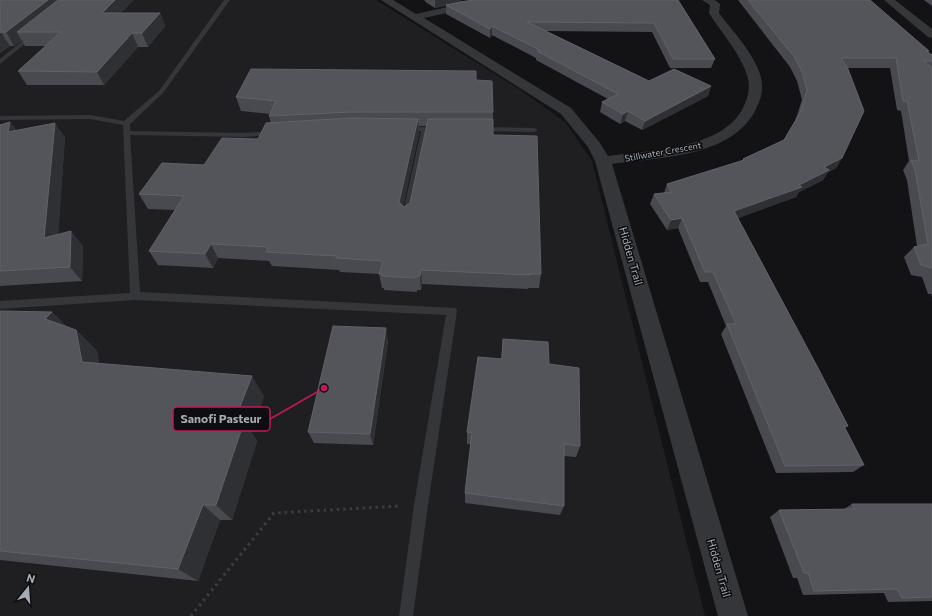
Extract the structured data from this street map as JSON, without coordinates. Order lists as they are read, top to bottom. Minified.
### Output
{"streets":{"street":["Stillwater Crescent","Hidden Trail"]},"crossings":[["Stillwater Crescent","Hidden Trail"]],"places":["Sanofi Pasteur"],"north":"top"}
